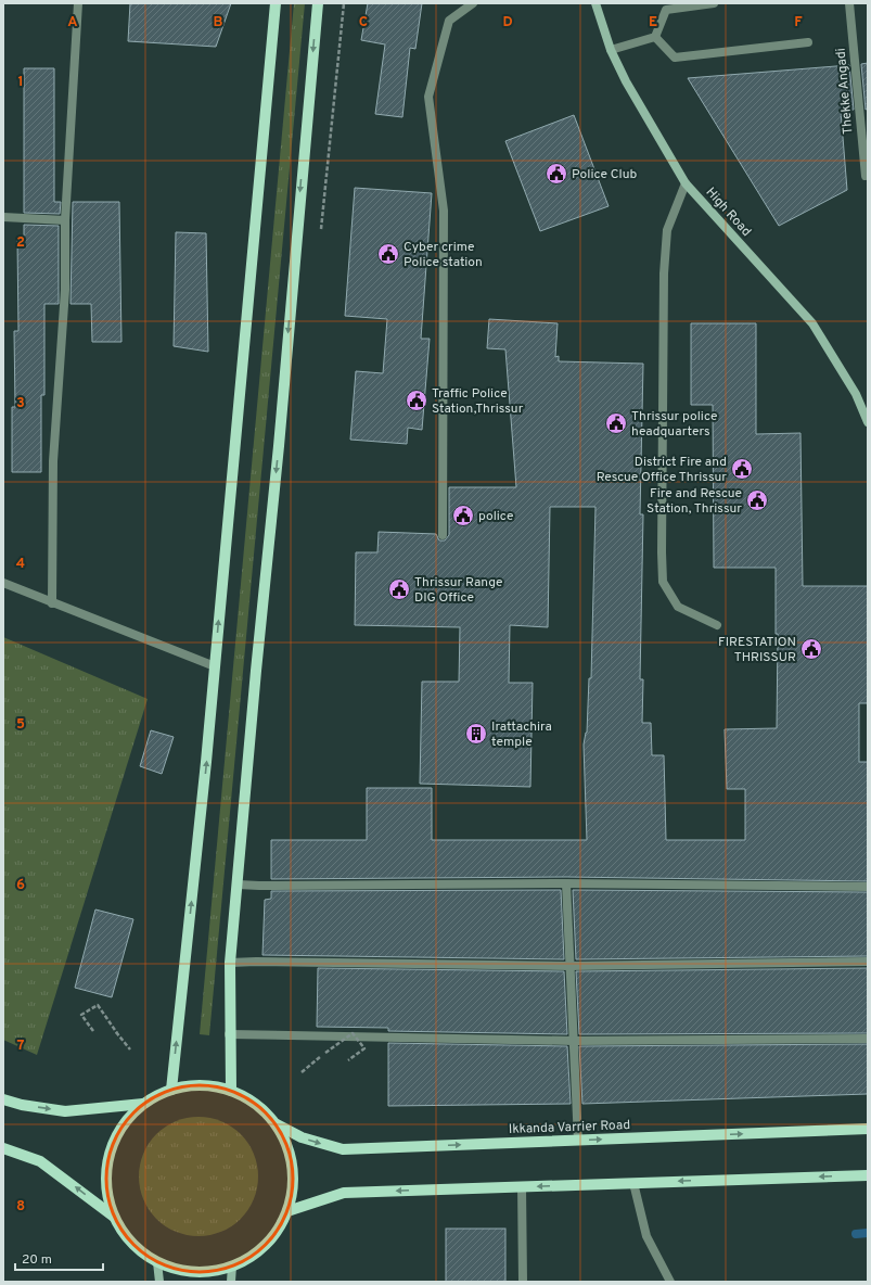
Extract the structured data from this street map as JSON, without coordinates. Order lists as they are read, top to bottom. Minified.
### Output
{"streets":{"main road":["High Road","Ikkanda Varrier Road"],"street":["Thekke Angadi"]},"places":{"public building":["Police Club","Cyber crime Police station","Traffic Police Station,Thrissur","Thrissur police headquarters","District Fire and Rescue Office Thrissur","Fire and Rescue Station, Thrissur","police","Thrissur Range DIG Office","FIRESTATION THRISSUR"],"building":["Irattachira temple"]},"scale_bar":"20 m","grid":{"columns":["A","B","C","D","E","F"],"rows":["1","2","3","4","5","6","7","8"]}}
